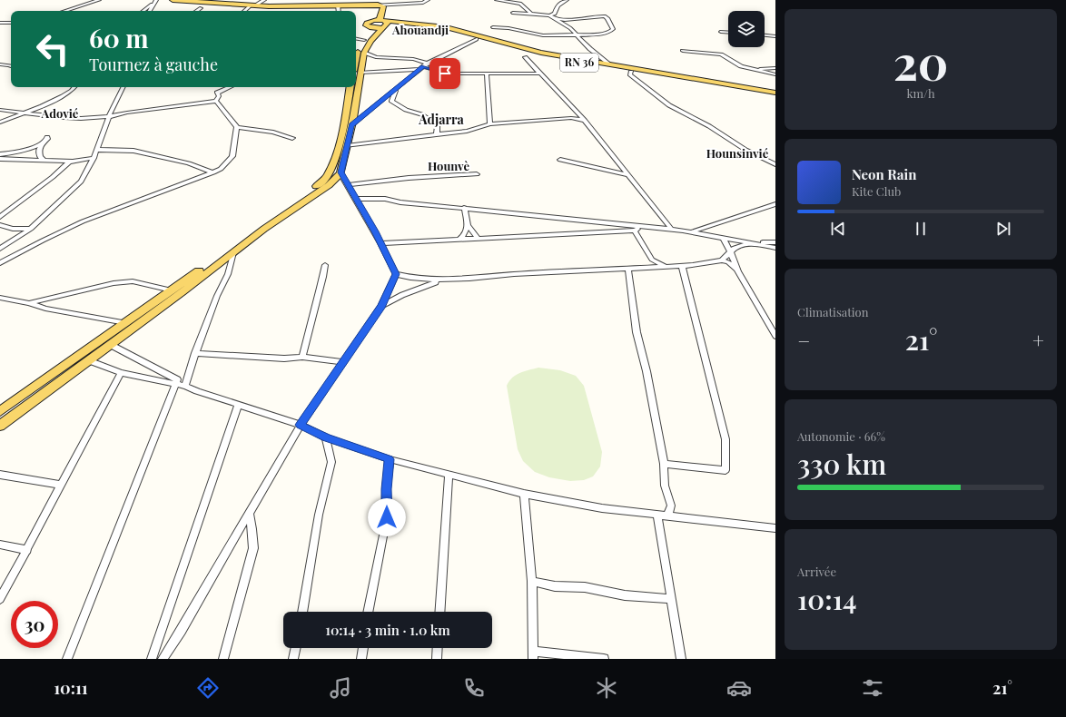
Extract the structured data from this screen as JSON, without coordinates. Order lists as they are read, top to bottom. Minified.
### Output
{"streets":{"main road":["RN 36"]},"districts":["Ahouandji","Adovié","Adjarra","Hounsinvié","Hounvè"],"page":{"tile":[["20","km/h"],"Climatisation",["Autonomie · 66%","330 km"],["Arrivée","10:14"]],"turn":["60 m","Tournez à gauche"],"song":["Neon Rain","Kite Club"],"heat":["−","21°","+"],"limit":"30","trip":"10:14 · 3 min · 1.0 km","tabs":["10:11","21°"]}}
